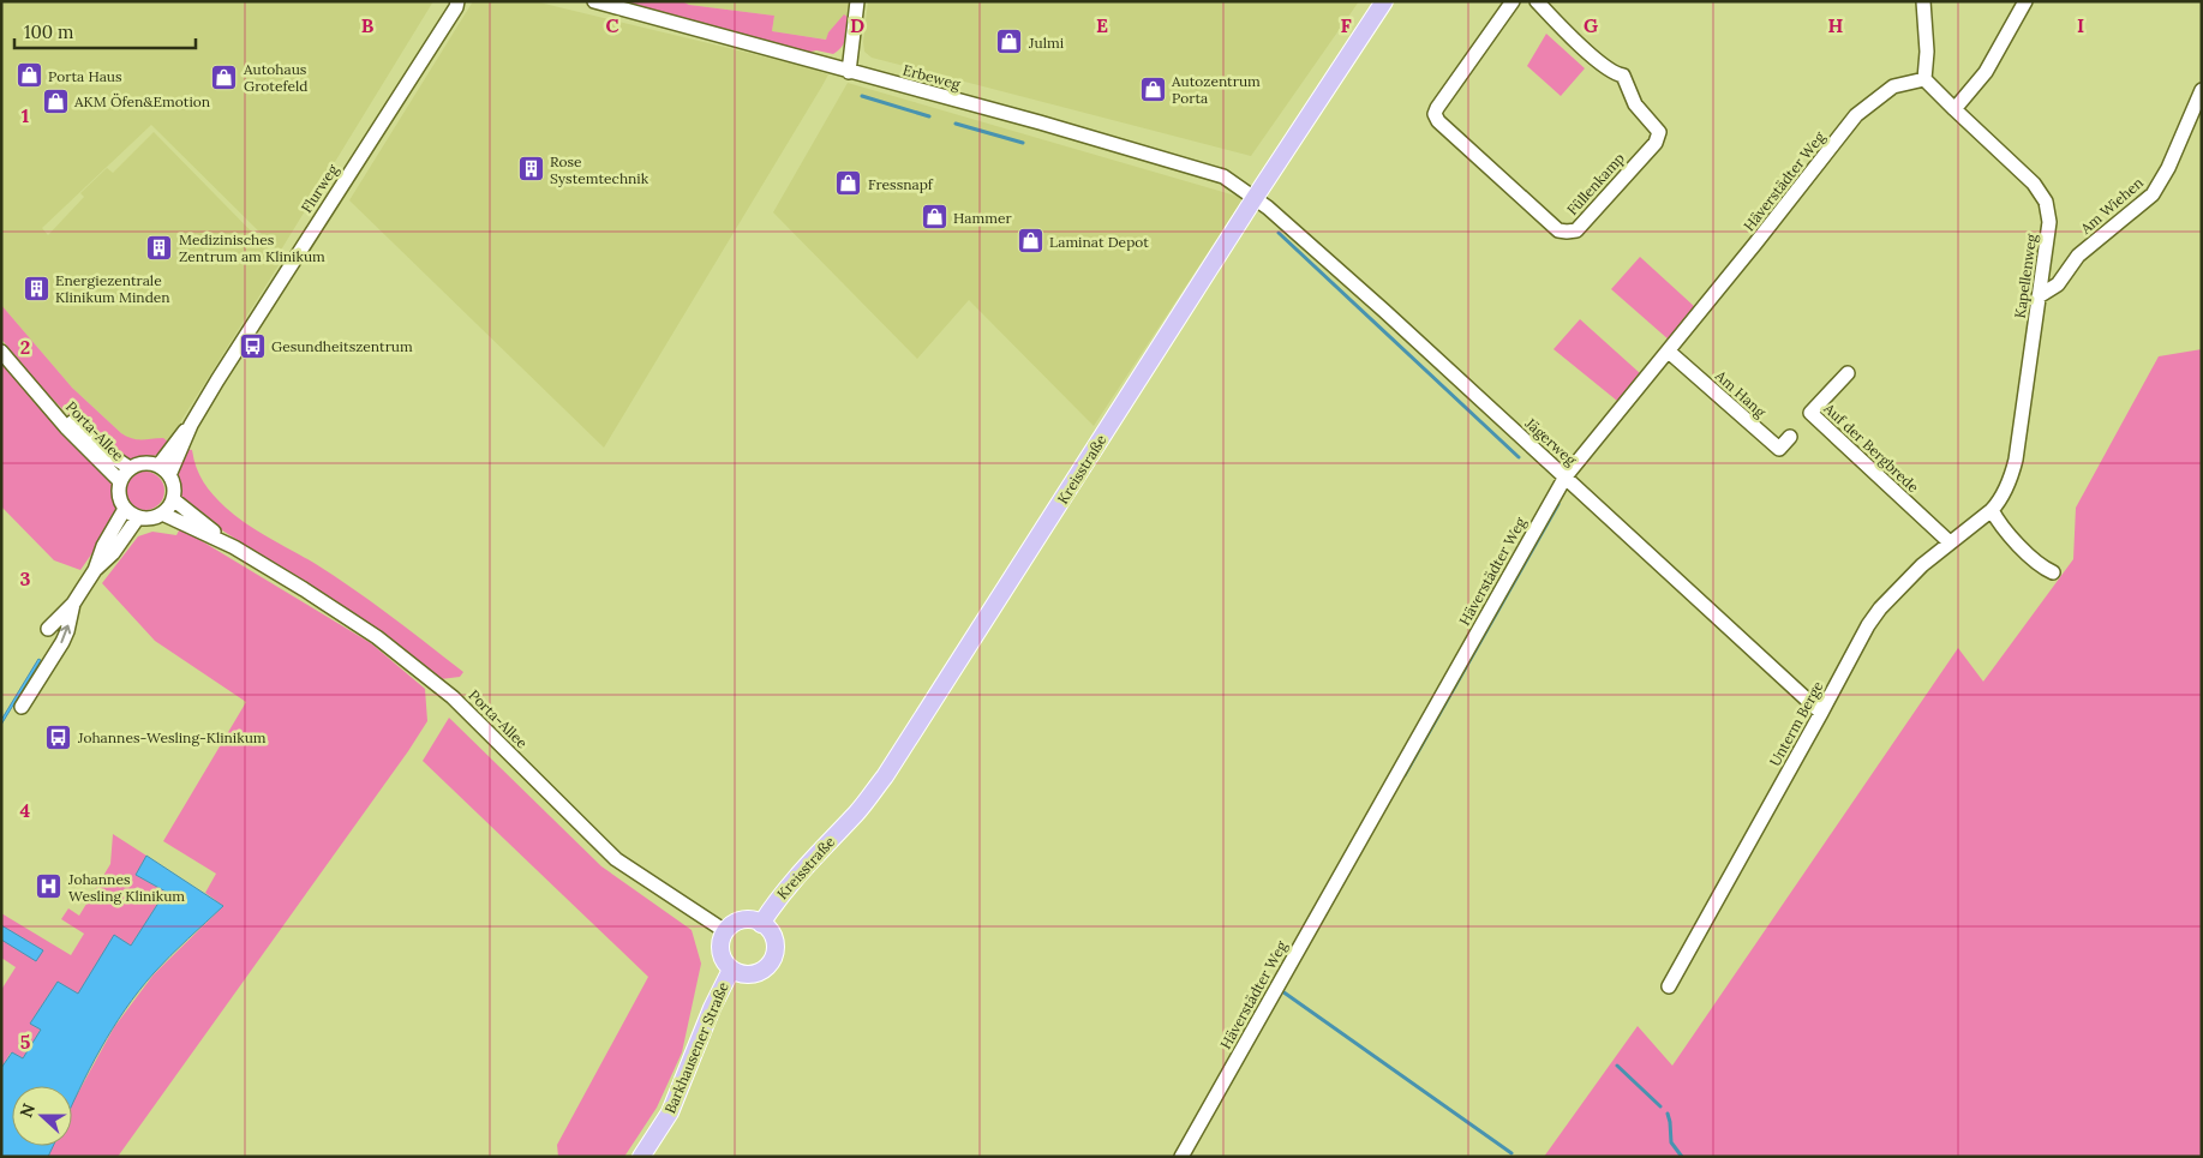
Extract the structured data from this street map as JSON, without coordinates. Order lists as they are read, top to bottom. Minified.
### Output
{"streets":{"main road":["Kreisstraße","Barkhausener Straße"],"street":["Erbeweg","Häverstädter Weg","Füllenkamp","Flurweg","Am Wiehen","Kapellenweg","Am Hang","Porta-Allee","Jägerweg","Auf der Bergbrede","Unterm Berge"]},"crossings":[["Erbeweg","Jägerweg"],["Erbeweg","Kreisstraße"],["Häverstädter Weg","Kapellenweg"],["Häverstädter Weg","Am Hang"],["Häverstädter Weg","Jägerweg"],["Flurweg","Porta-Allee"],["Am Wiehen","Kapellenweg"],["Kapellenweg","Unterm Berge"],["Porta-Allee","Kreisstraße"],["Porta-Allee","Barkhausener Straße"],["Jägerweg","Kreisstraße"],["Jägerweg","Unterm Berge"],["Auf der Bergbrede","Unterm Berge"],["Kreisstraße","Barkhausener Straße"]],"places":{"shop":["Julmi","Porta Haus","Autohaus Grotefeld","Autozentrum Porta","AKM Öfen&Emotion","Fressnapf","Hammer","Laminat Depot"],"building":["Rose Systemtechnik","Medizinisches Zentrum am Klinikum","Energiezentrale Klinikum Minden"],"bus stop":["Gesundheitszentrum","Johannes-Wesling-Klinikum"],"hospital":["Johannes Wesling Klinikum"]},"scale_bar":"100 m","north":"left","grid":{"columns":["B","C","D","E","F","G","H","I"],"rows":["1","2","3","4","5"]}}
